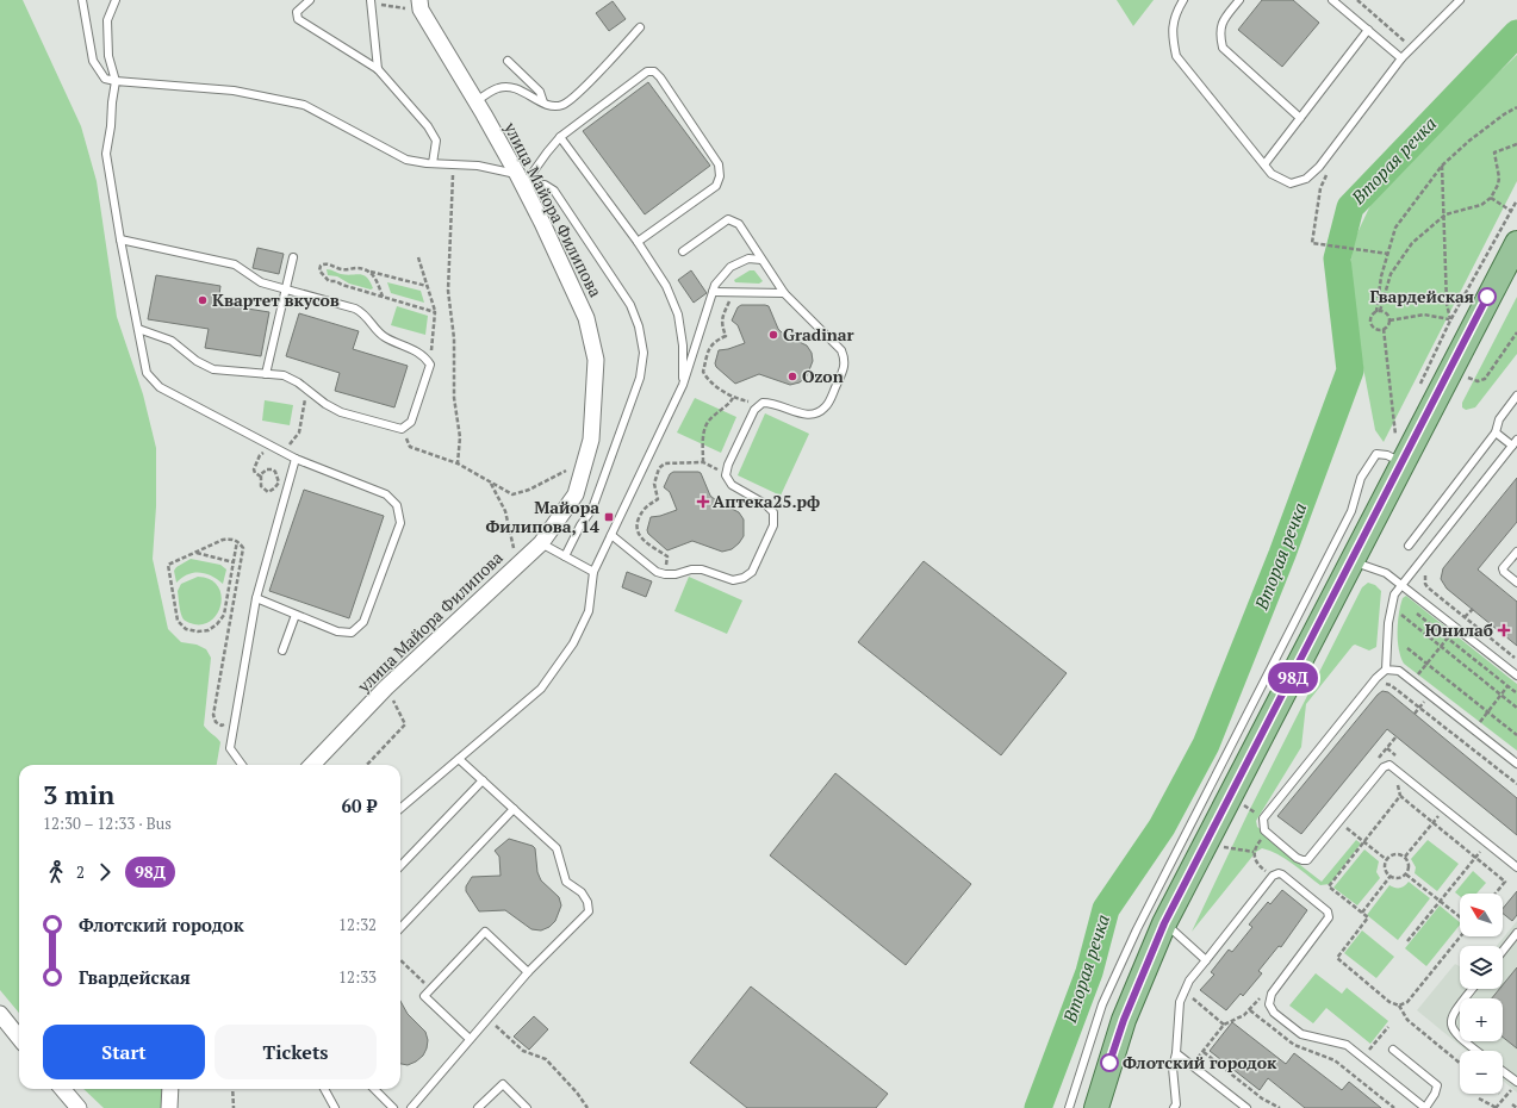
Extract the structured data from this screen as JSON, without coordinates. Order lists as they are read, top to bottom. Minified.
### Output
{"streets":{"street":["улица Майора Филипова"]},"water":["Вторая речка"],"places":{"other":["Гвардейская","Квартет вкусов","Gradinar","Ozon","Флотский городок"],"health":["Аптека25.рф","Юнилаб"],"transit":["Майора Филипова, 14"]},"lines":["bus line 98Д"],"north":"top left","page":{"on_map":"98Д","heading":["3 min","12:30 – 12:33 · Bus","60 ₽"],"legs":["2","98Д"],"map_buttons":["+","−"],"list":[{"name":"Флотский городок","value":"12:32"},{"name":"Гвардейская","value":"12:33"}],"buttons":["Start","Tickets"]}}
